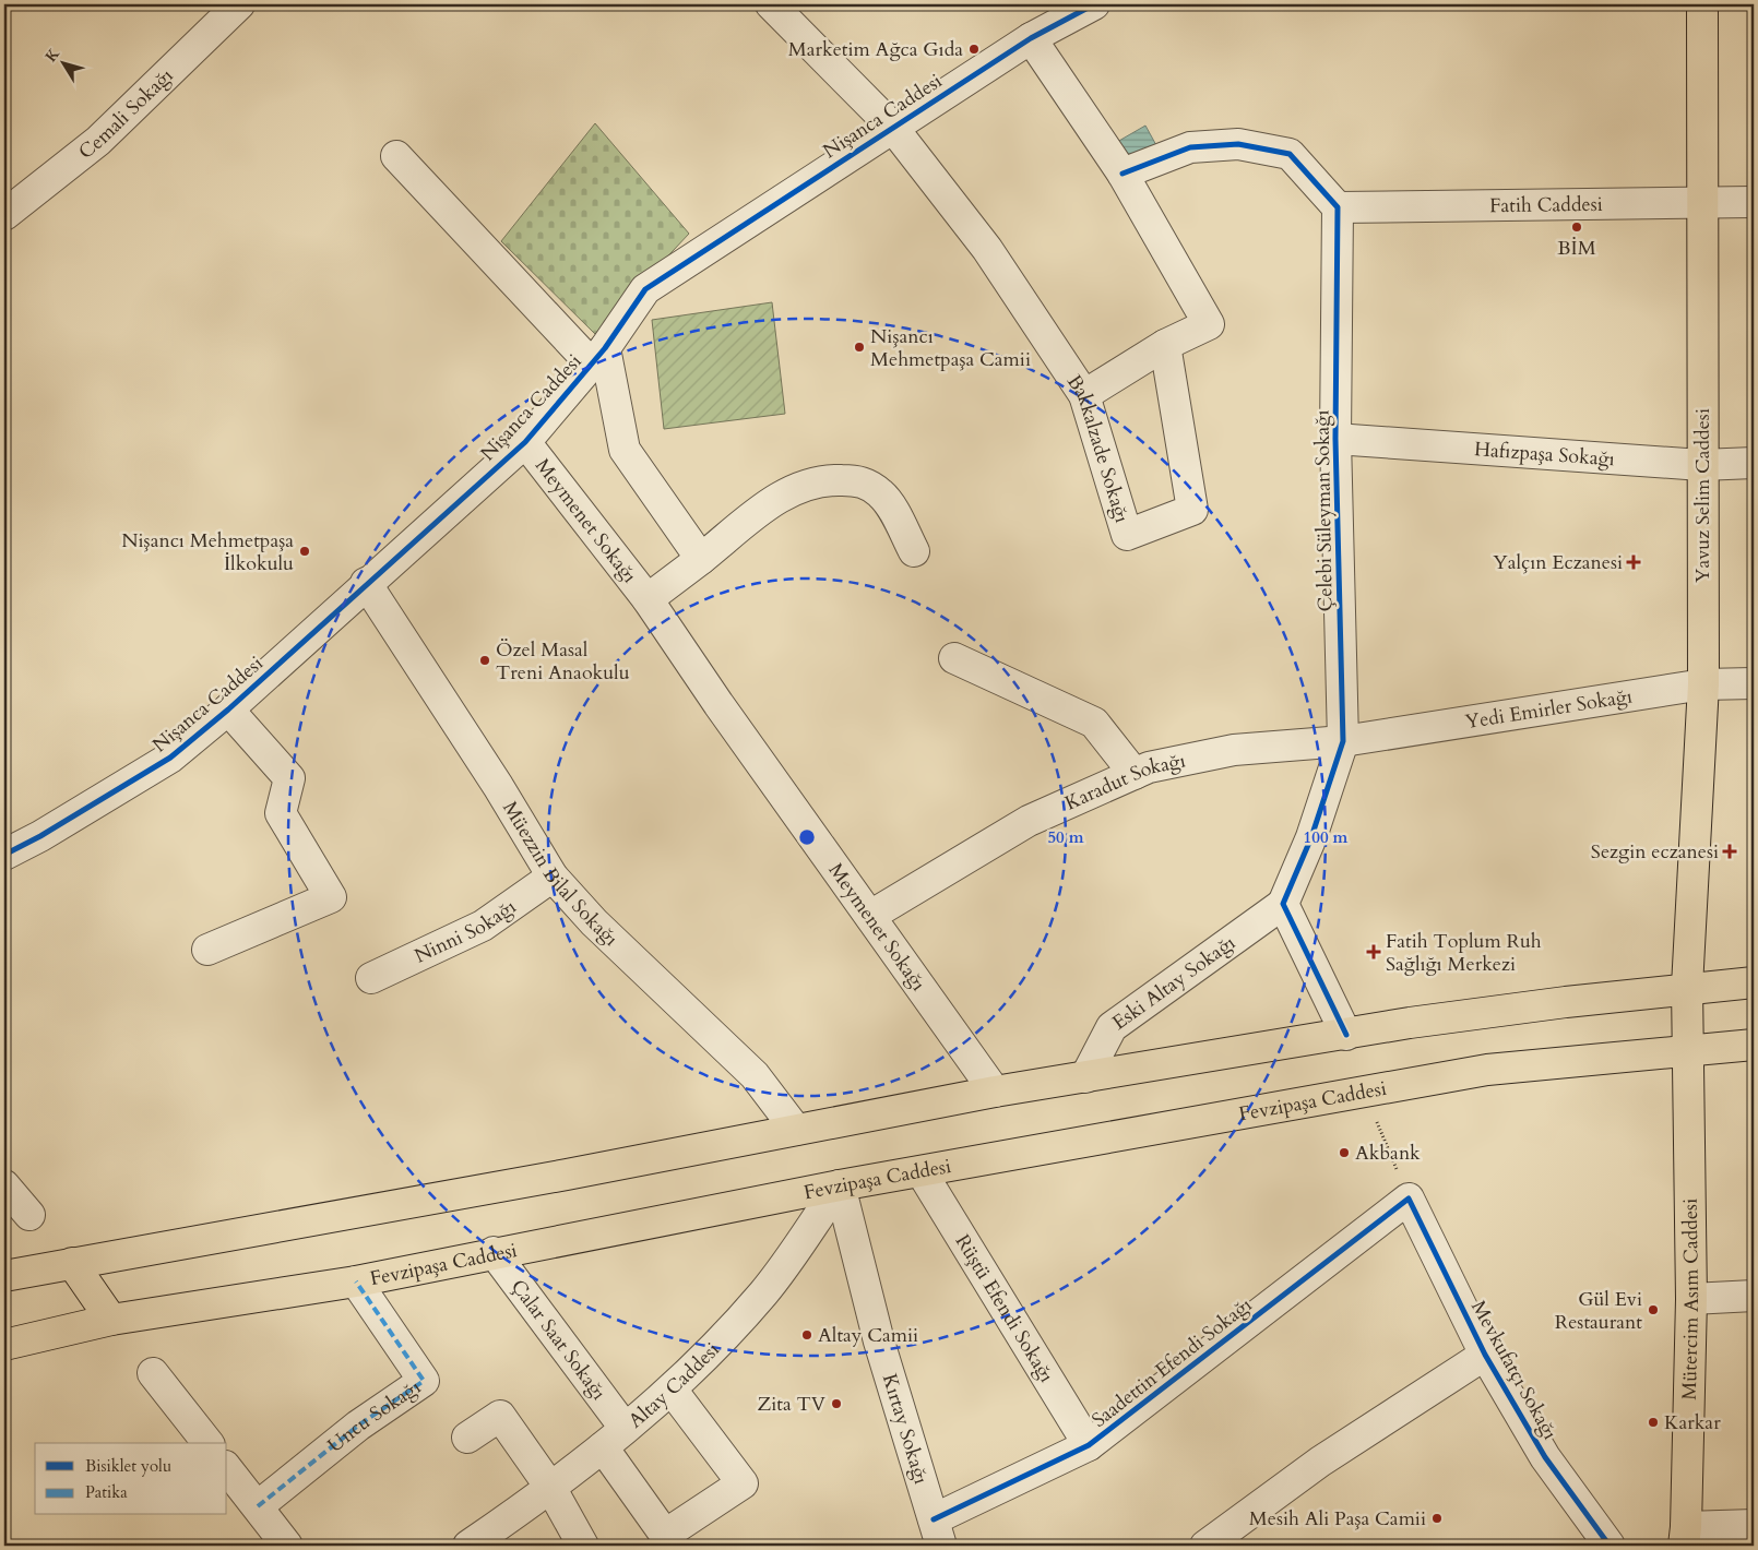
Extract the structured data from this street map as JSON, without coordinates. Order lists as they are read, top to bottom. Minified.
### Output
{"streets":{"main road":["Yavuz Selim Caddesi","Fevzipaşa Caddesi","Mütercim Asım Caddesi"],"street":["Cemali Sokağı","Nişanca Caddesi","Fatih Caddesi","Bakkalzade Sokağı","Hafızpaşa Sokağı","Çelebi Süleyman Sokağı","Meymenet Sokağı","Yedi Emirler Sokağı","Karadut Sokağı","Müezzin Bilal Sokağı","Ninni Sokağı","Eski Altay Sokağı","Rüştü Efendi Sokağı","Çalar Saat Sokağı","Saadettin Efendi Sokağı","Mevkufatçı Sokağı","Altay Caddesi","Uncu Sokağı","Kırtay Sokağı"]},"crossings":[["Nişanca Caddesi","Bakkalzade Sokağı"],["Nişanca Caddesi","Meymenet Sokağı"],["Nişanca Caddesi","Müezzin Bilal Sokağı"],["Fatih Caddesi","Yavuz Selim Caddesi"],["Fatih Caddesi","Çelebi Süleyman Sokağı"],["Hafızpaşa Sokağı","Yavuz Selim Caddesi"],["Hafızpaşa Sokağı","Çelebi Süleyman Sokağı"],["Yavuz Selim Caddesi","Yedi Emirler Sokağı"],["Yavuz Selim Caddesi","Mütercim Asım Caddesi"],["Çelebi Süleyman Sokağı","Yedi Emirler Sokağı"],["Çelebi Süleyman Sokağı","Karadut Sokağı"],["Çelebi Süleyman Sokağı","Eski Altay Sokağı"],["Meymenet Sokağı","Karadut Sokağı"],["Yedi Emirler Sokağı","Karadut Sokağı"],["Müezzin Bilal Sokağı","Ninni Sokağı"],["Fevzipaşa Caddesi","Mütercim Asım Caddesi"],["Fevzipaşa Caddesi","Rüştü Efendi Sokağı"],["Fevzipaşa Caddesi","Çalar Saat Sokağı"],["Fevzipaşa Caddesi","Altay Caddesi"],["Fevzipaşa Caddesi","Uncu Sokağı"],["Fevzipaşa Caddesi","Kırtay Sokağı"],["Rüştü Efendi Sokağı","Saadettin Efendi Sokağı"],["Çalar Saat Sokağı","Altay Caddesi"],["Saadettin Efendi Sokağı","Mevkufatçı Sokağı"],["Saadettin Efendi Sokağı","Kırtay Sokağı"],["Altay Caddesi","Kırtay Sokağı"]],"places":{"other":["Marketim Ağca Gıda","BİM","Nişancı Mehmetpaşa Camii","Nişancı Mehmetpaşa İlkokulu","Özel Masal Treni Anaokulu","Akbank","Gül Evi Restaurant","Altay Camii","Zita TV","Karkar","Mesih Ali Paşa Camii"],"health":["Yalçın Eczanesi","Sezgin eczanesi","Fatih Toplum Ruh Sağlığı Merkezi"]},"legend":["Bisiklet yolu","Patika"],"north":"top left","rings":["50 m","100 m"]}
